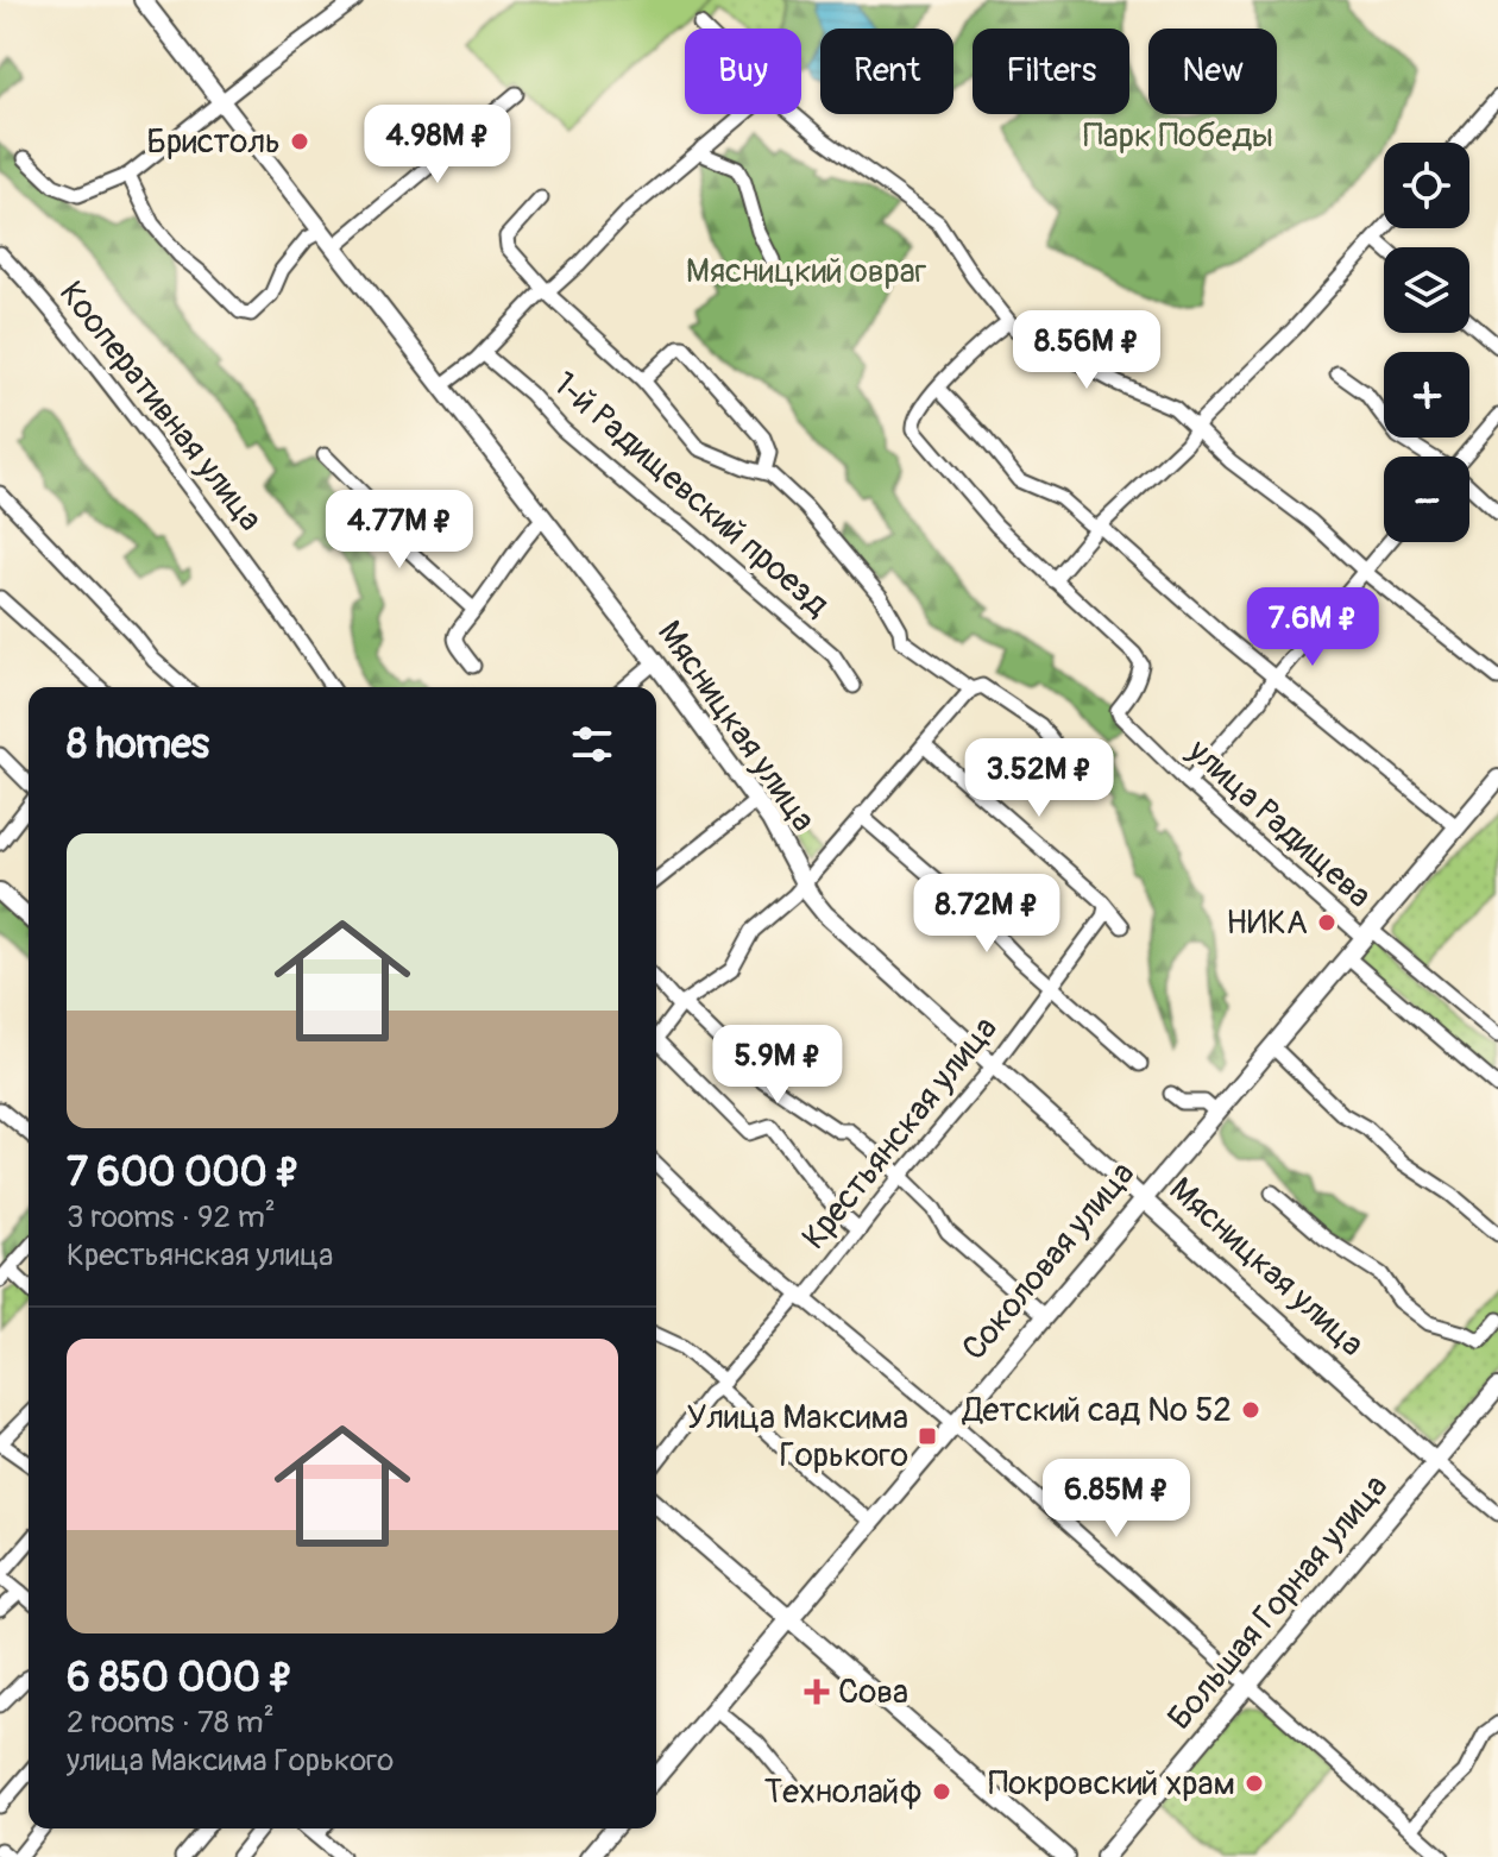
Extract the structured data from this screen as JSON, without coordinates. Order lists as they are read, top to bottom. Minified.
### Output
{"streets":{"main road":["Мясницкая улица","Соколовая улица","Большая Горная улица"],"street":["Кооперативная улица","1-й Радищевский проезд","улица Радищева","Крестьянская улица"]},"crossings":[["Мясницкая улица","Крестьянская улица"],["Мясницкая улица","Соколовая улица"],["Мясницкая улица","Большая Горная улица"],["улица Радищева","Соколовая улица"]],"parks":["Парк Победы","Мясницкий овраг"],"places":{"other":["Бристоль","НИКА","Детский сад № 52","Покровский храм","Технолайф"],"transit":["Улица Максима Горького"],"health":["Сова"]},"page":{"chip":["Buy","Rent","Filters","New"],"price":["4.98M ₽","8.56M ₽","4.77M ₽","7.6M ₽","3.52M ₽","8.72M ₽","5.9M ₽","6.85M ₽"],"map_buttons":["+","−"],"heading":"8 homes","list":[{"name":"7 600 000 ₽","note":"3 rooms · 92 m² · Крестьянская улица"},{"name":"6 850 000 ₽","note":"2 rooms · 78 m² · улица Максима Горького"}]}}
